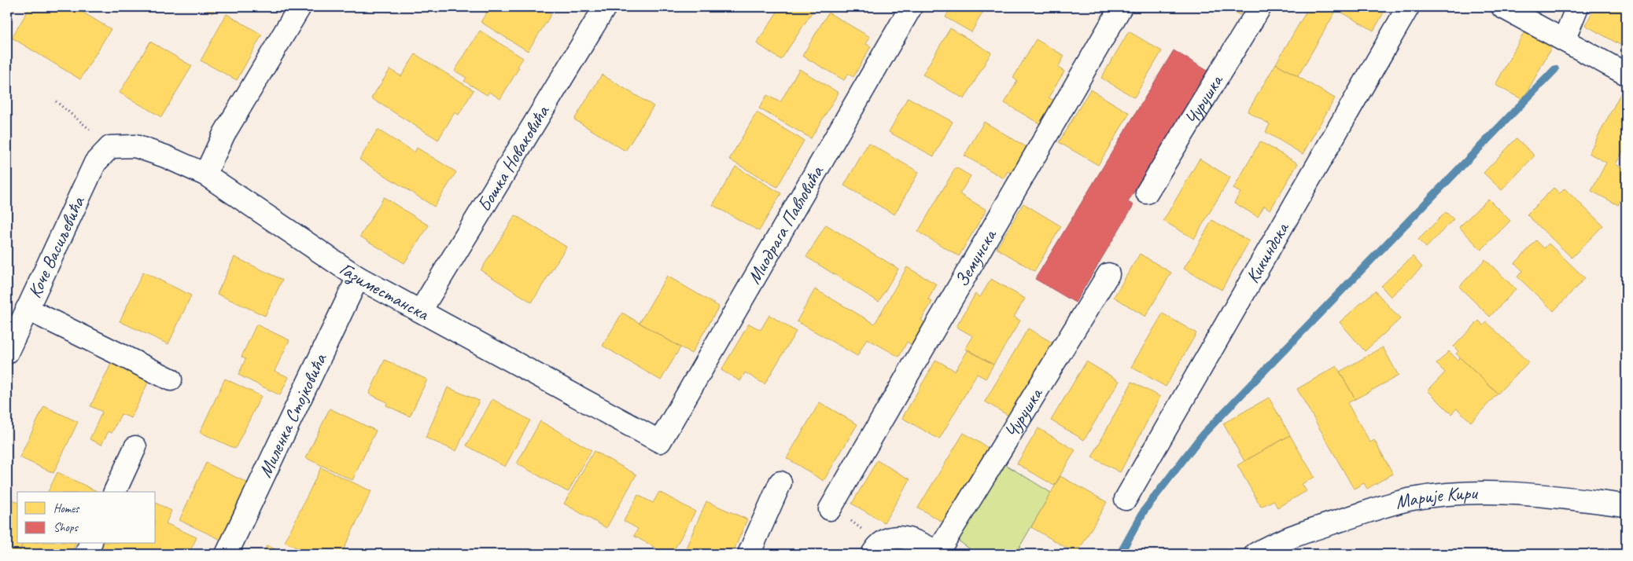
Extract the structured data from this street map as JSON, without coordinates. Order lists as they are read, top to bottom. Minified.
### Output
{"streets":{"street":["Чурушка","Бошка Новаковића","Миодрага Павловића","Коче Васиљевића","Кикиндска","Земунска","Газиместанска","Миленка Стојковића","Марије Кири"]},"crossings":[["Бошка Новаковића","Газиместанска"],["Миодрага Павловића","Газиместанска"],["Коче Васиљевића","Газиместанска"],["Газиместанска","Миленка Стојковића"]],"legend":["Homes","Shops"]}
